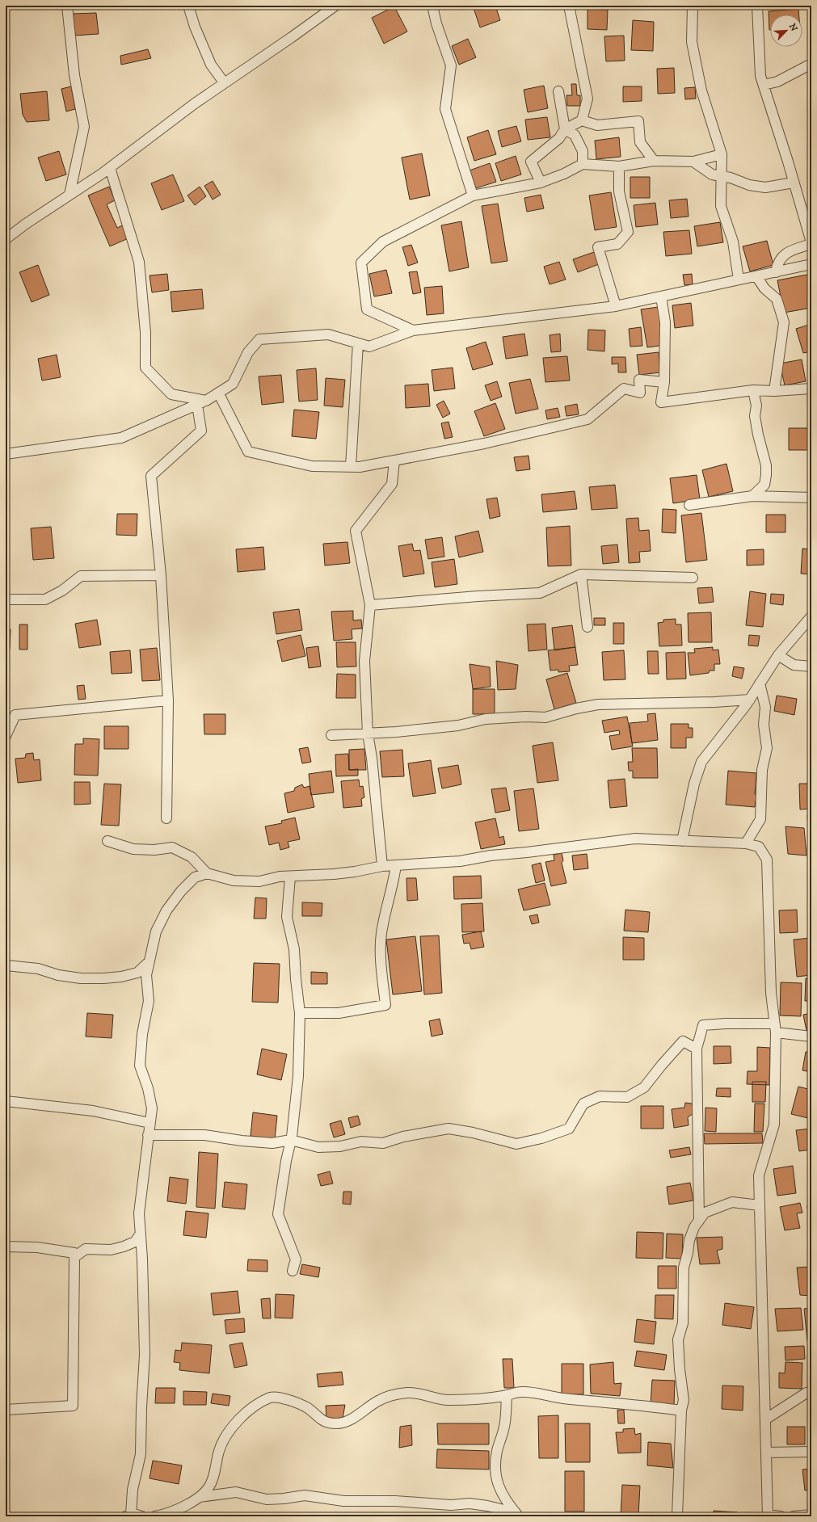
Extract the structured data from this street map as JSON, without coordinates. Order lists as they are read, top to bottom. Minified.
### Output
{"north":"top right"}
